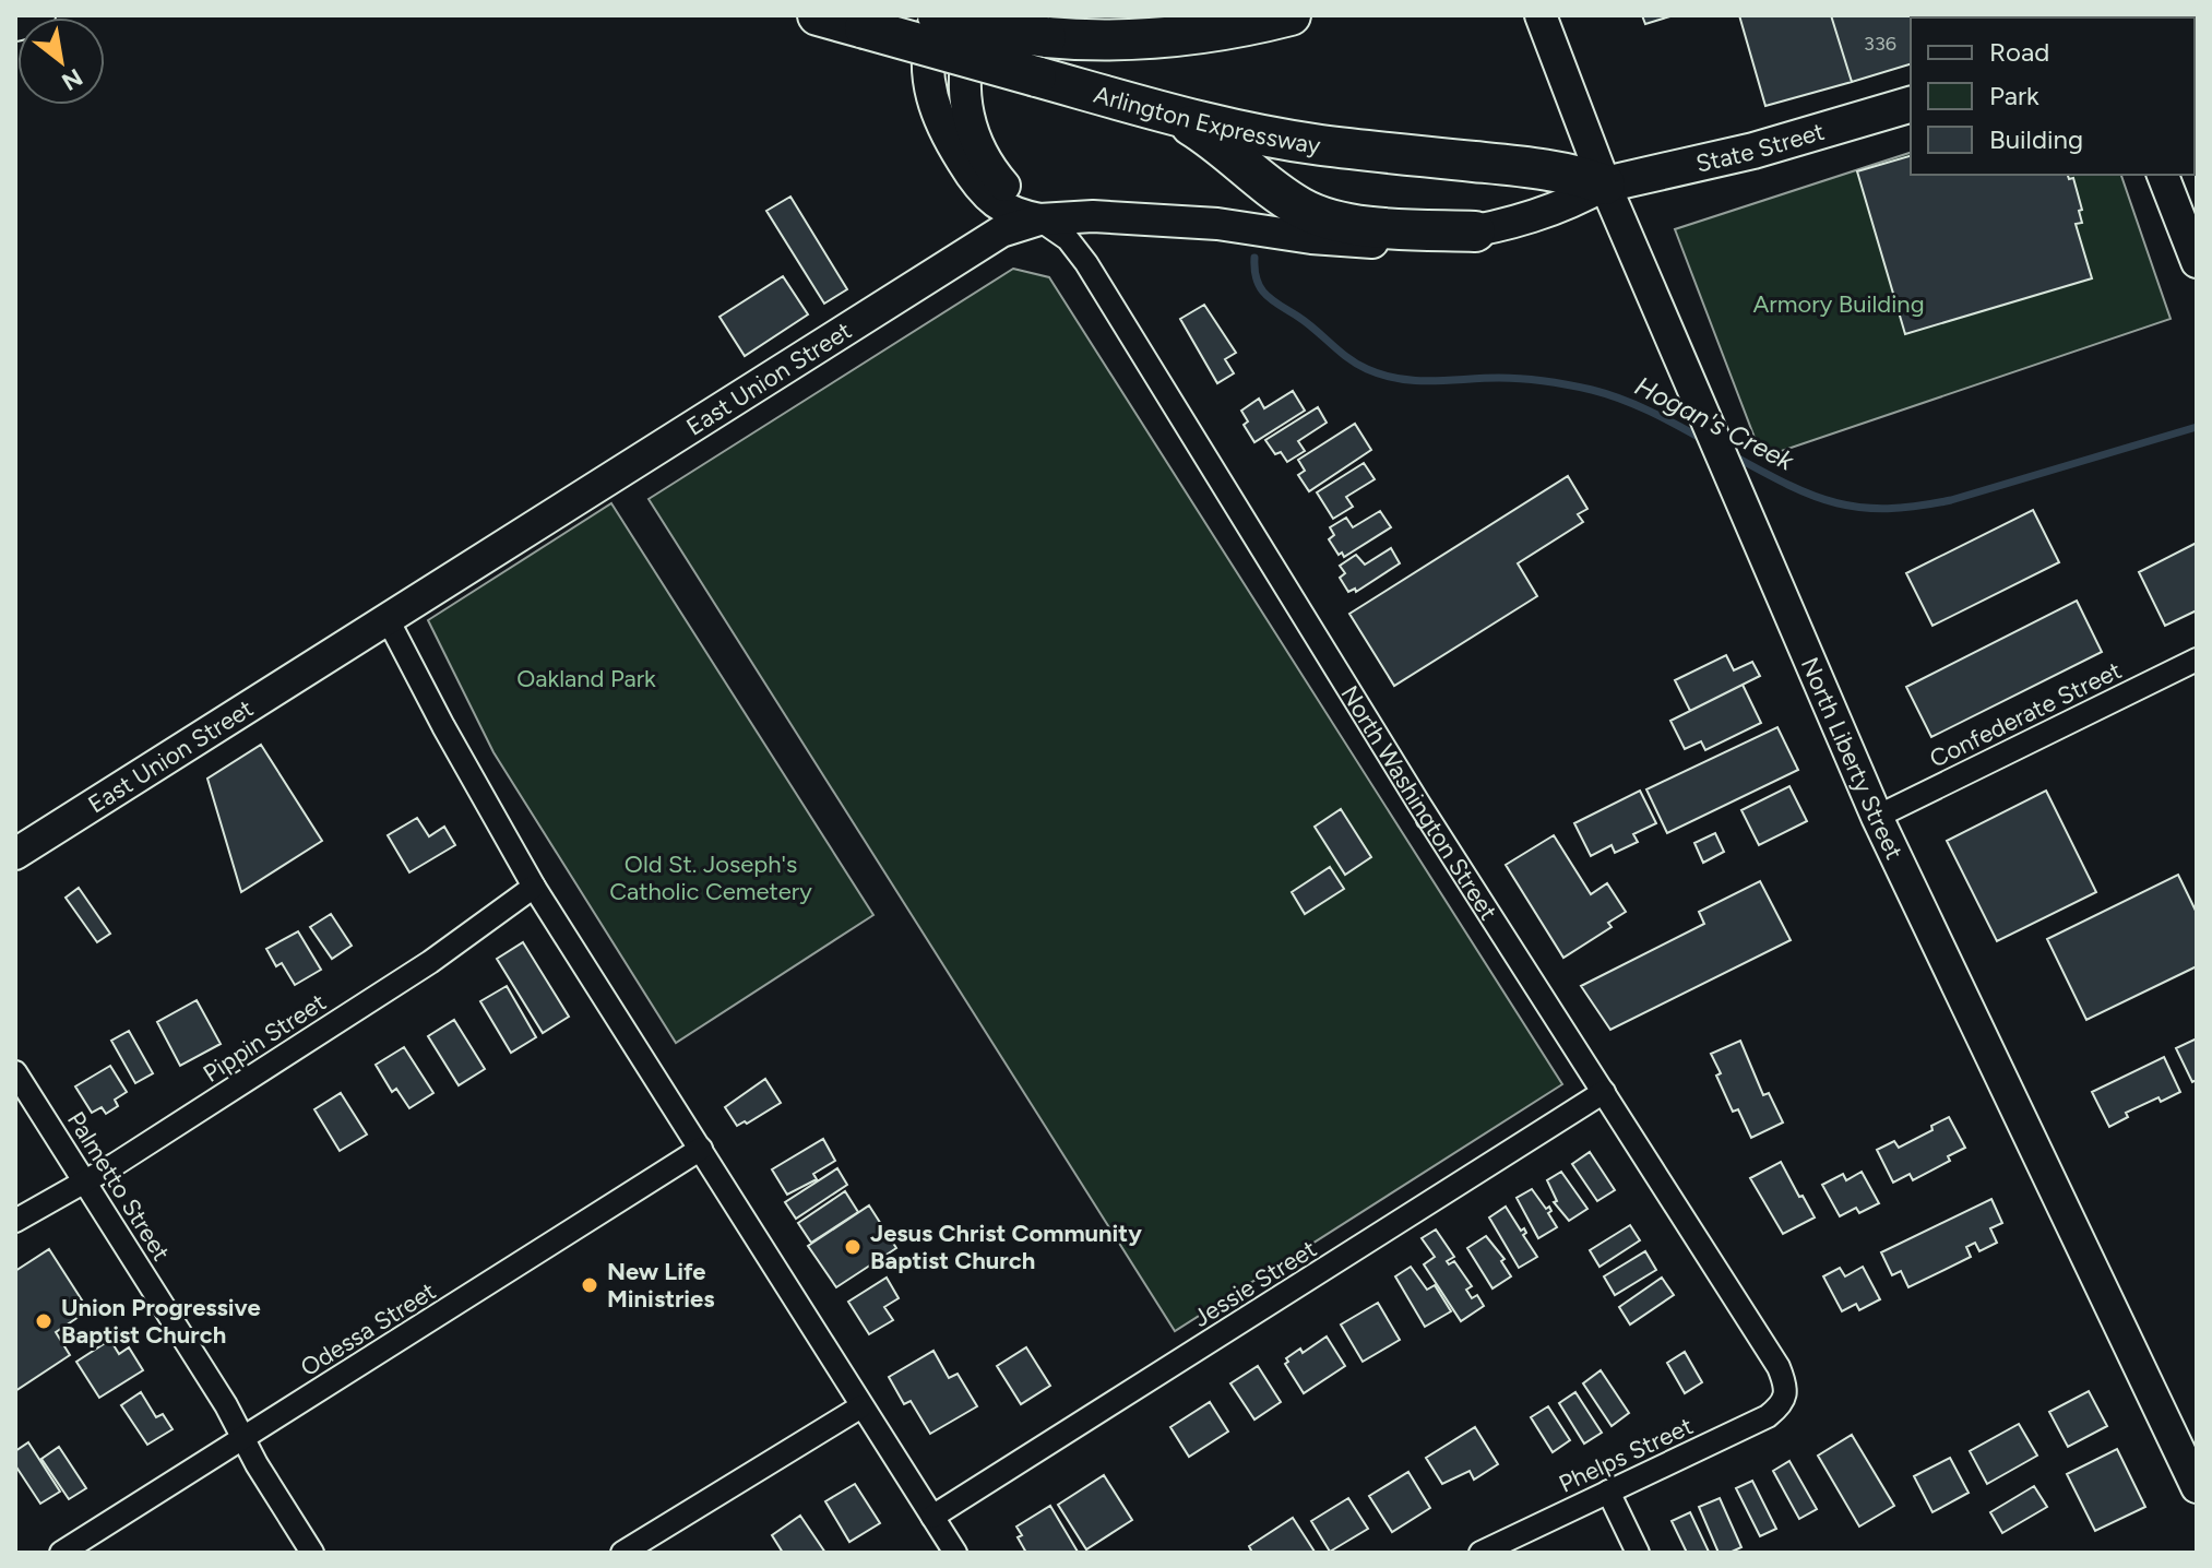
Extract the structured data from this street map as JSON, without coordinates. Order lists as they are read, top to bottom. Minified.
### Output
{"streets":{"highway":["Arlington Expressway"],"main road":["State Street"],"street":["East Union Street","Confederate Street","North Liberty Street","North Washington Street","Pippin Street","Palmetto Street","Jessie Street","Odessa Street","Phelps Street"]},"crossings":[["Arlington Expressway","State Street"],["Arlington Expressway","East Union Street"],["Arlington Expressway","North Liberty Street"],["State Street","East Union Street"],["State Street","North Liberty Street"],["East Union Street","North Liberty Street"],["East Union Street","North Washington Street"],["Confederate Street","North Liberty Street"],["North Washington Street","Jessie Street"],["North Washington Street","Phelps Street"],["Pippin Street","Palmetto Street"],["Palmetto Street","Odessa Street"]],"water":["Hogan's Creek"],"parks":["Armory Building","Oakland Park","Old St. Joseph's Catholic Cemetery"],"places":["Jesus Christ Community Baptist Church","New Life Ministries","Union Progressive Baptist Church"],"house_numbers":["336"],"legend":["Road","Park","Building"],"north":"bottom right"}
